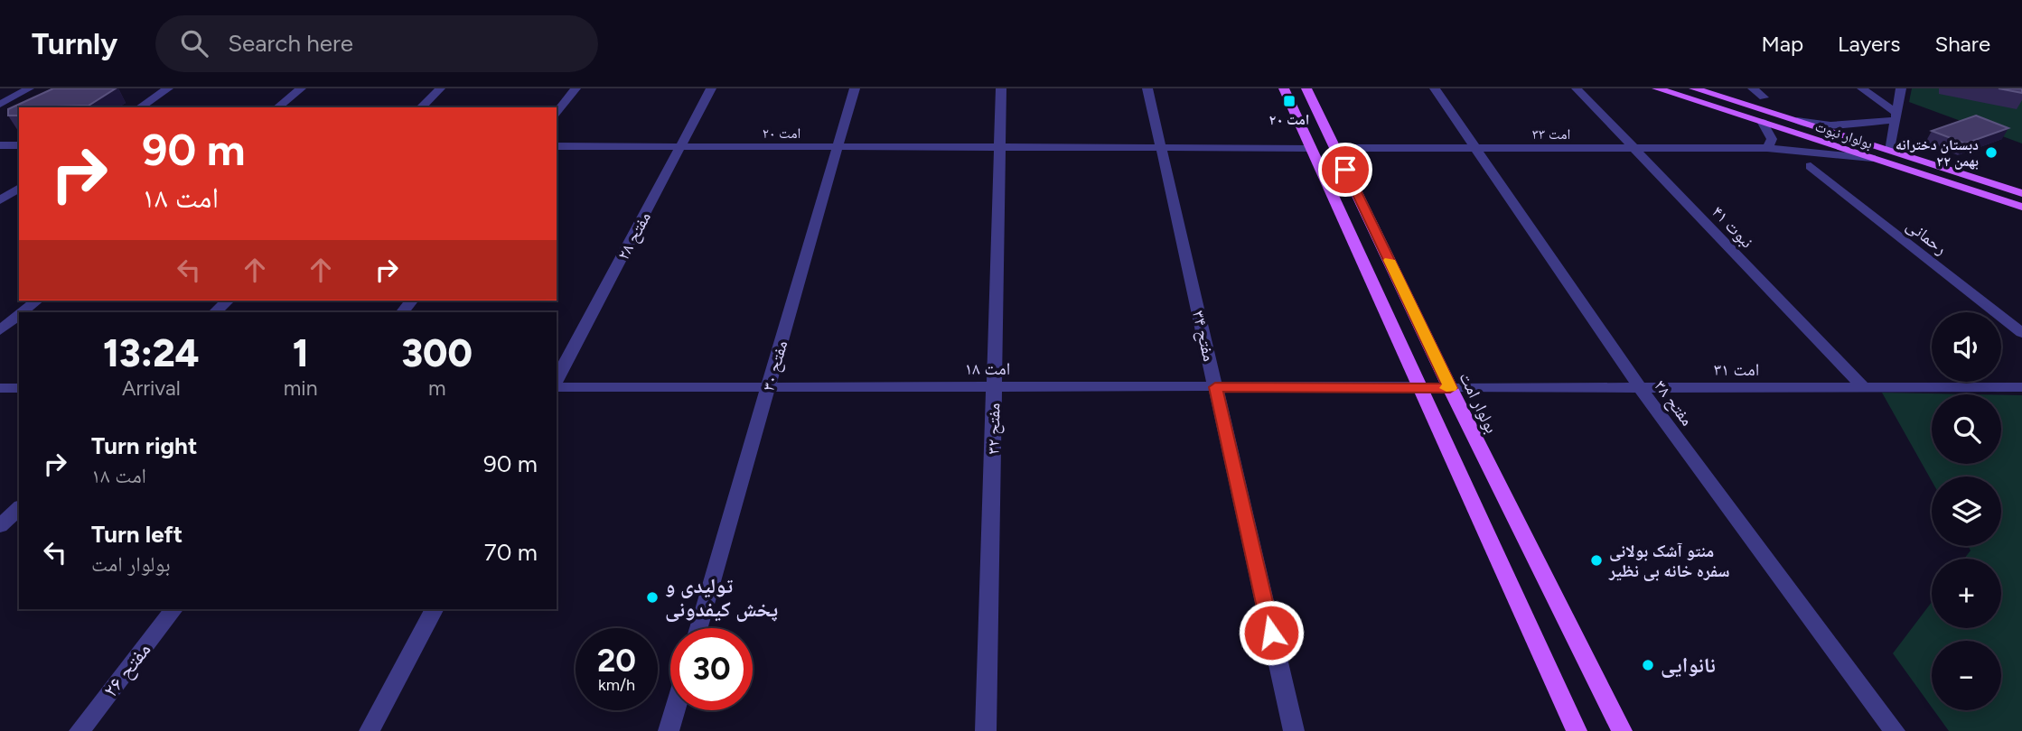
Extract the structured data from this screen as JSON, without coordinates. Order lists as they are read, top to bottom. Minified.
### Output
{"streets":{"main road":["بولوار نبوت","بولوار امت"],"street":["امت ۲۰","امت ۳۳","نبوت ۴۱","مفتح ۲۸","رحمانی","مفتح ۳۴","مفتح ۳۰","امت ۱۸","امت ۳۱","مفتح ۳۸","مفتح ۳۲","مفتح ۲۶"]},"crossings":[["امت ۲۰","مفتح ۲۸"],["امت ۲۰","مفتح ۳۴"],["امت ۲۰","مفتح ۳۰"],["امت ۲۰","مفتح ۳۲"],["امت ۳۳","بولوار نبوت"],["امت ۳۳","نبوت ۴۱"],["امت ۳۳","بولوار امت"],["امت ۳۳","مفتح ۳۸"],["نبوت ۴۱","امت ۳۱"],["مفتح ۳۴","امت ۱۸"],["مفتح ۳۰","امت ۱۸"],["امت ۱۸","مفتح ۳۲"],["امت ۳۱","بولوار امت"],["امت ۳۱","مفتح ۳۸"]],"places":{"transit":["امت ۲۰"],"other":["دبستان دخترانه ۲۲ بهمن","منتو آشک بولانی سفره خانه بی نظیر","تولیدی و پخش کیفدونی","نانوایی"]},"page":{"header":"Turnly","search":"Search here","nav":["Map","Layers","Share"],"turn":["90 m","امت ۱۸"],"map_buttons":["+","−"],"eta":["13:24","Arrival","1","min","300","m"],"list":[{"name":"Turn right","note":"امت ۱۸","value":"90 m"},{"name":"Turn left","note":"بولوار امت","value":"70 m"}],"speed":"20 km/h","limit":"30"}}
